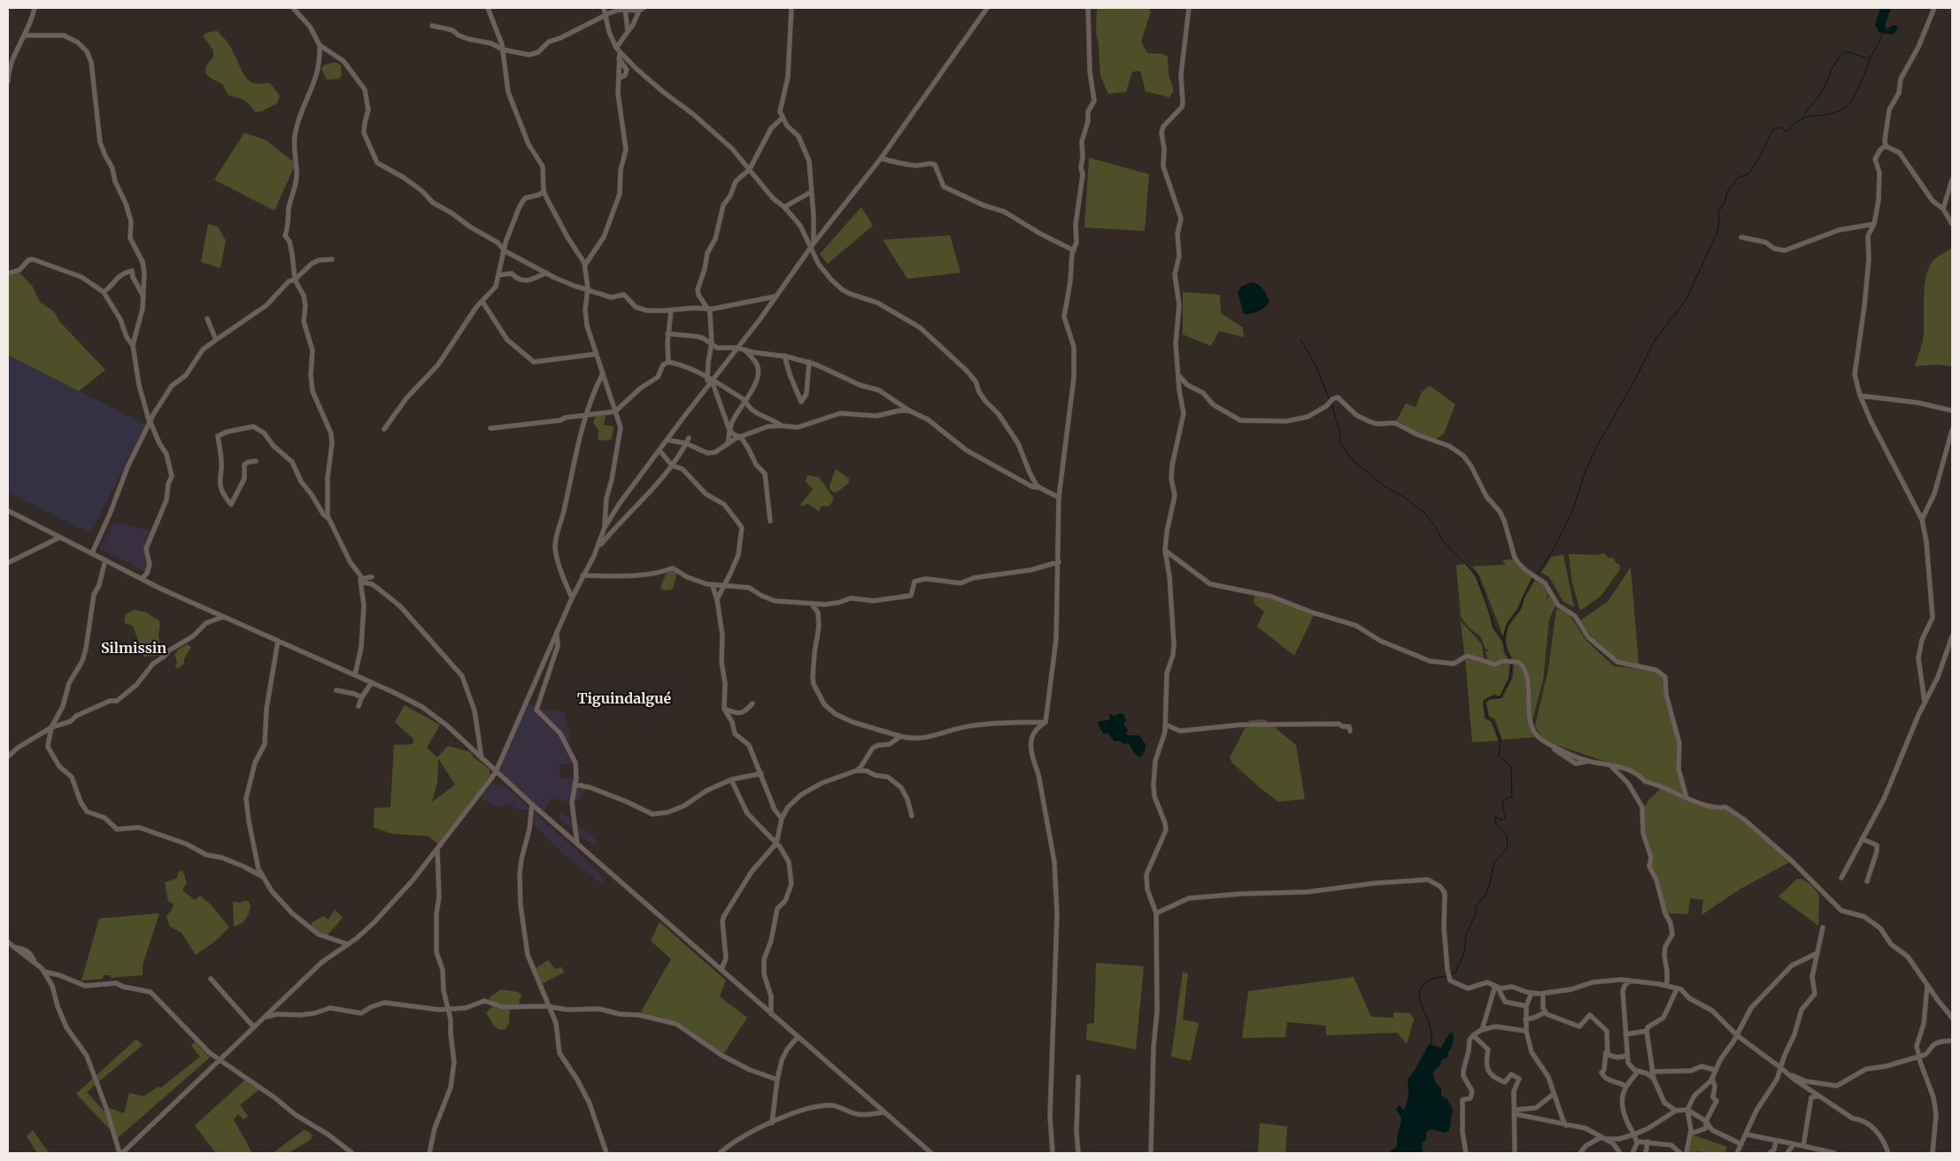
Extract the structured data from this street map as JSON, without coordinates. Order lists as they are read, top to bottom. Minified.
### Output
{"districts":["Silmissin","Tiguindalgué"]}
